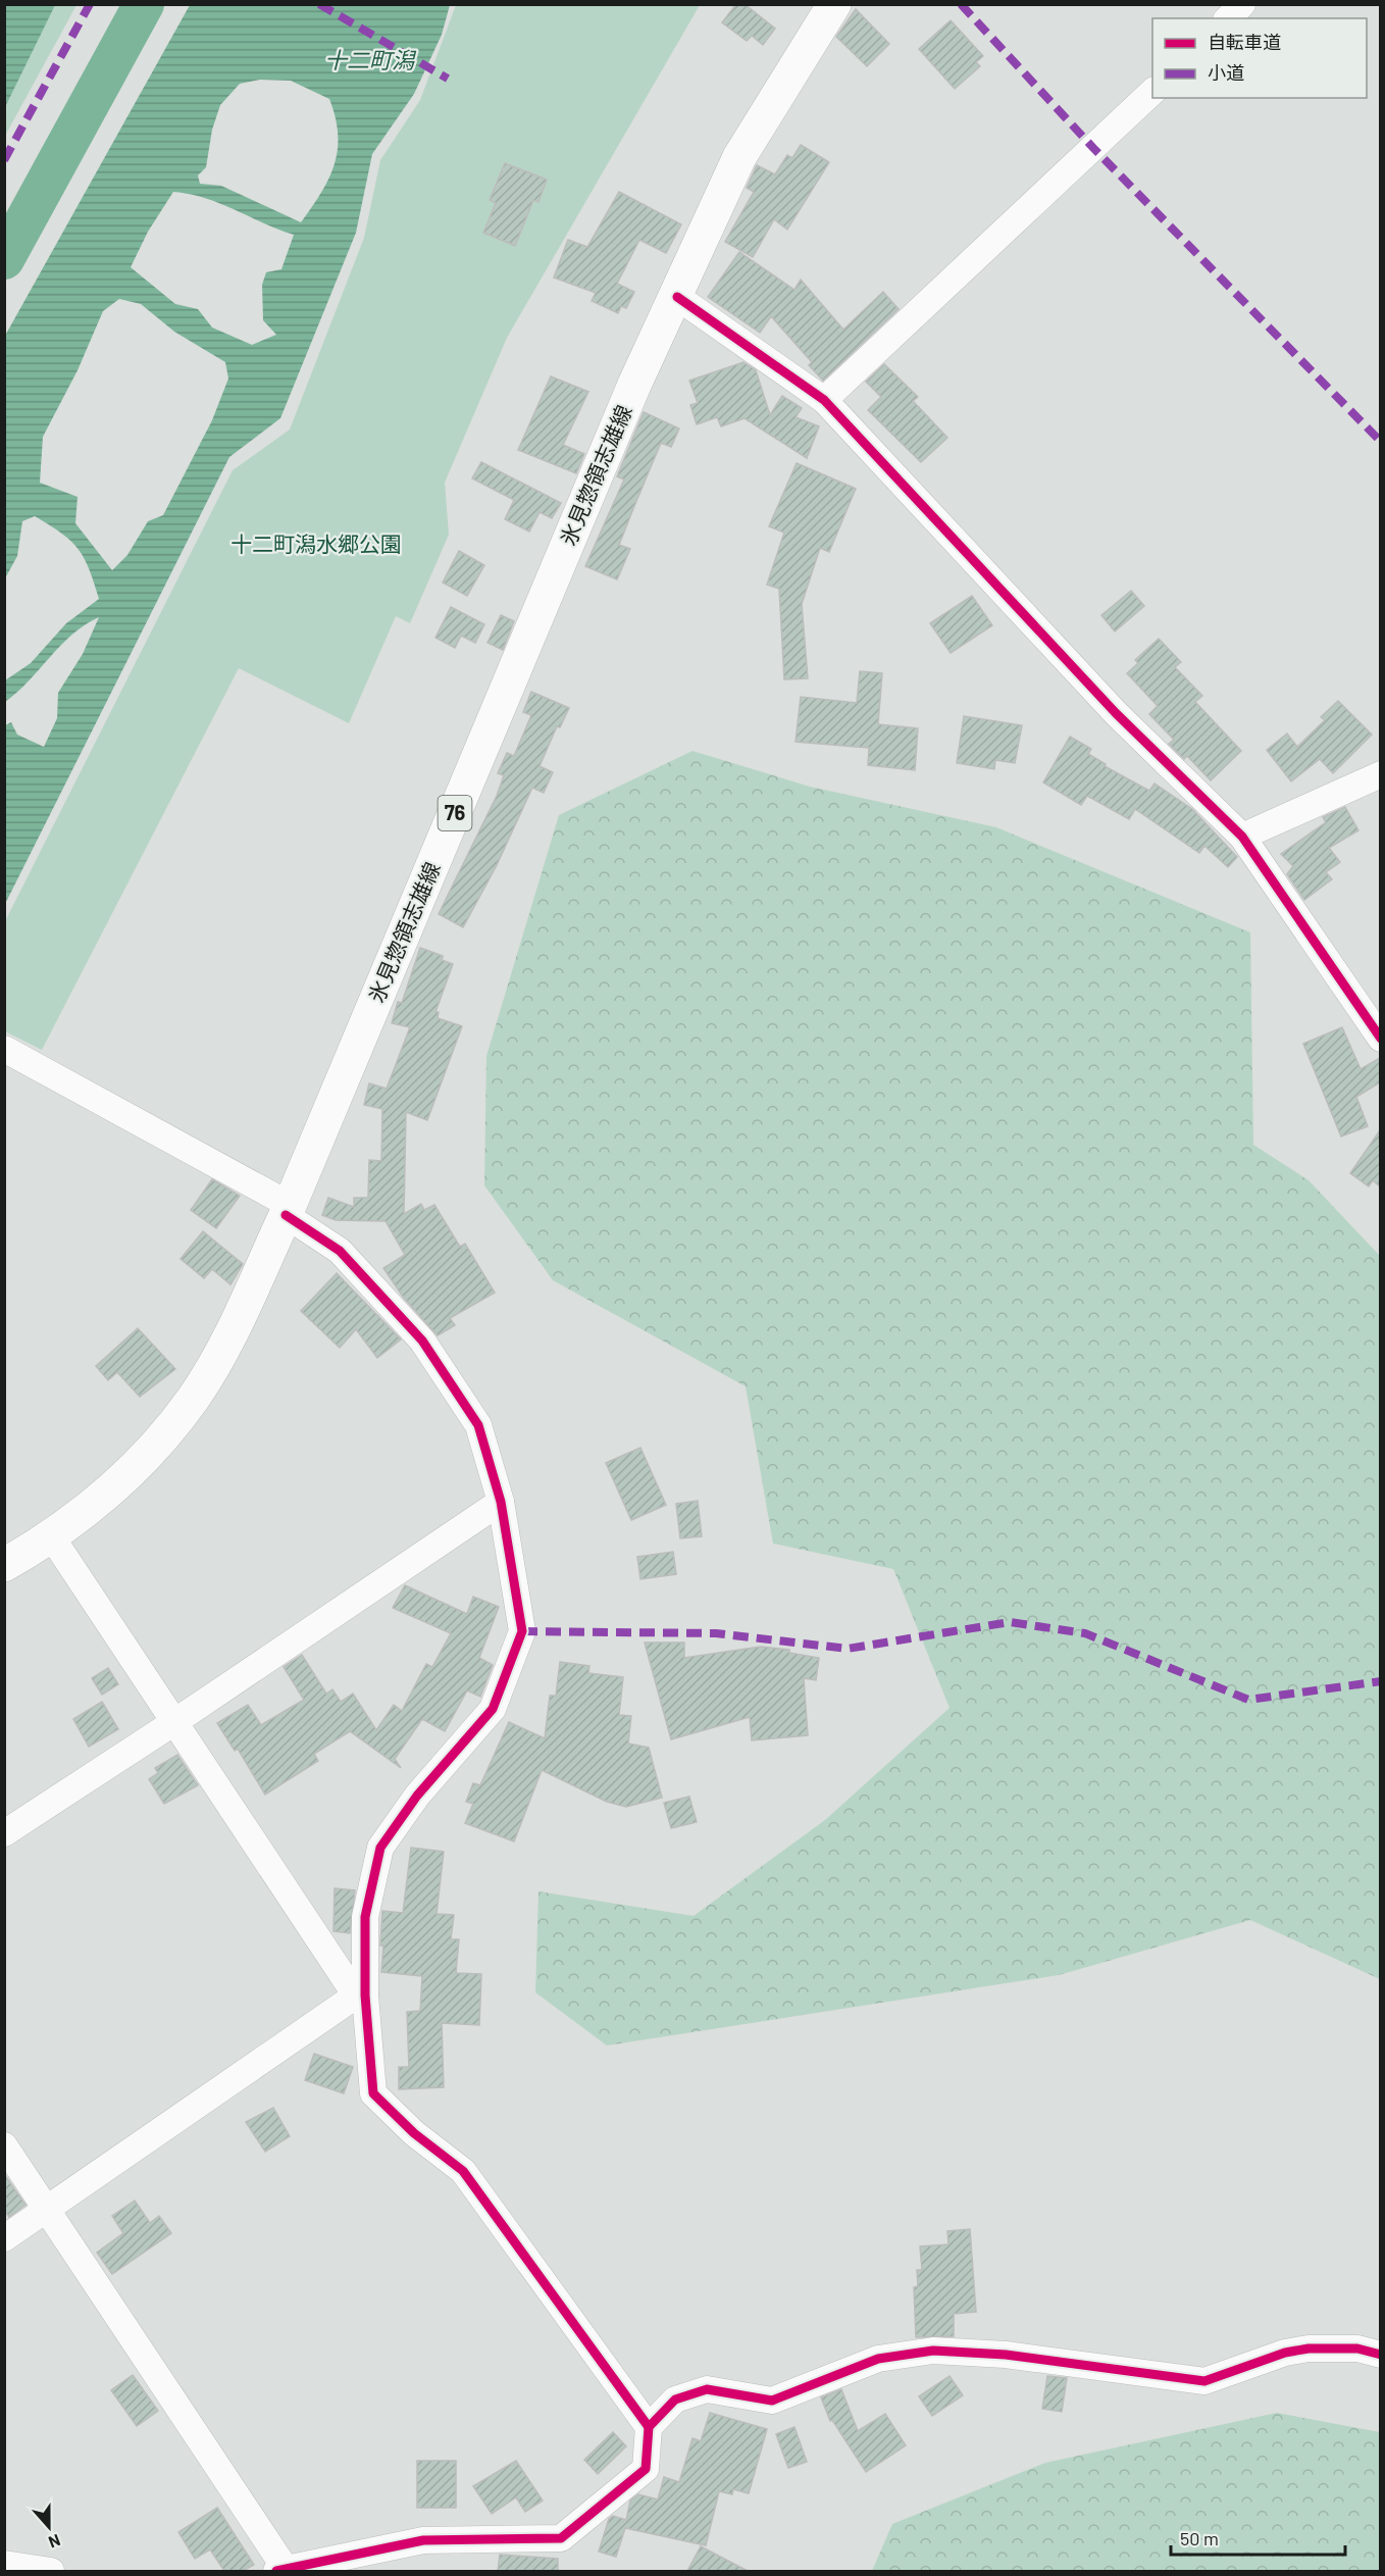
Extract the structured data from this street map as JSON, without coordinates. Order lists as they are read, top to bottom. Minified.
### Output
{"streets":{"main road":["氷見惣領志雄線","76"]},"water":["十二町潟"],"parks":["十二町潟水郷公園"],"legend":["自転車道","小道"],"scale_bar":"50 m","north":"bottom"}
